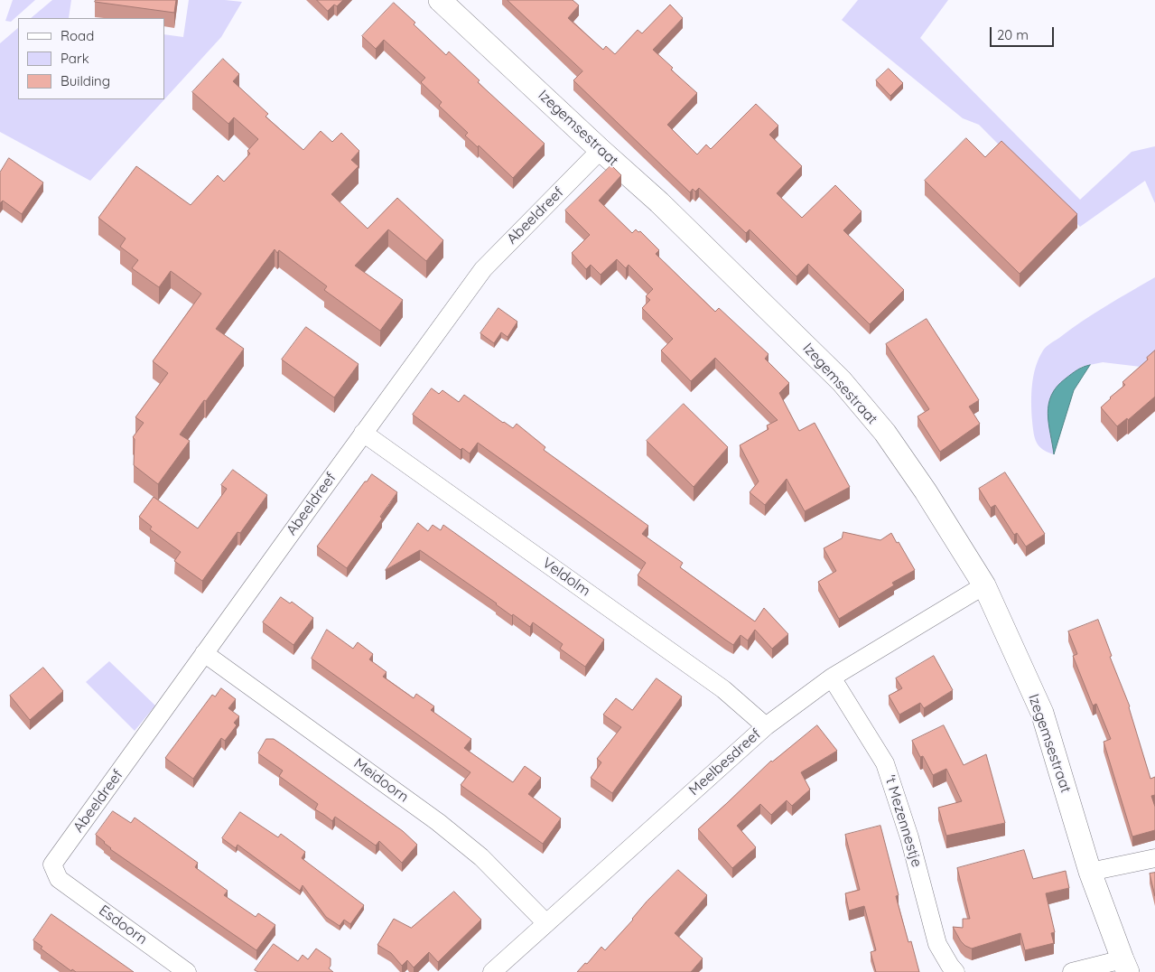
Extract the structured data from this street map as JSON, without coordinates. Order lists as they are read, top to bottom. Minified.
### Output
{"streets":{"street":["Izegemsestraat","Abeeldreef","Veldolm","Meelbesdreef","Meidoorn","'t Mezennestje","Esdoorn"]},"crossings":[["Izegemsestraat","Abeeldreef"],["Izegemsestraat","Meelbesdreef"],["Abeeldreef","Veldolm"],["Abeeldreef","Meidoorn"],["Abeeldreef","Esdoorn"],["Veldolm","Meelbesdreef"],["Meelbesdreef","Meidoorn"],["Meelbesdreef","'t Mezennestje"]],"legend":["Road","Park","Building"],"scale_bar":"20 m"}
